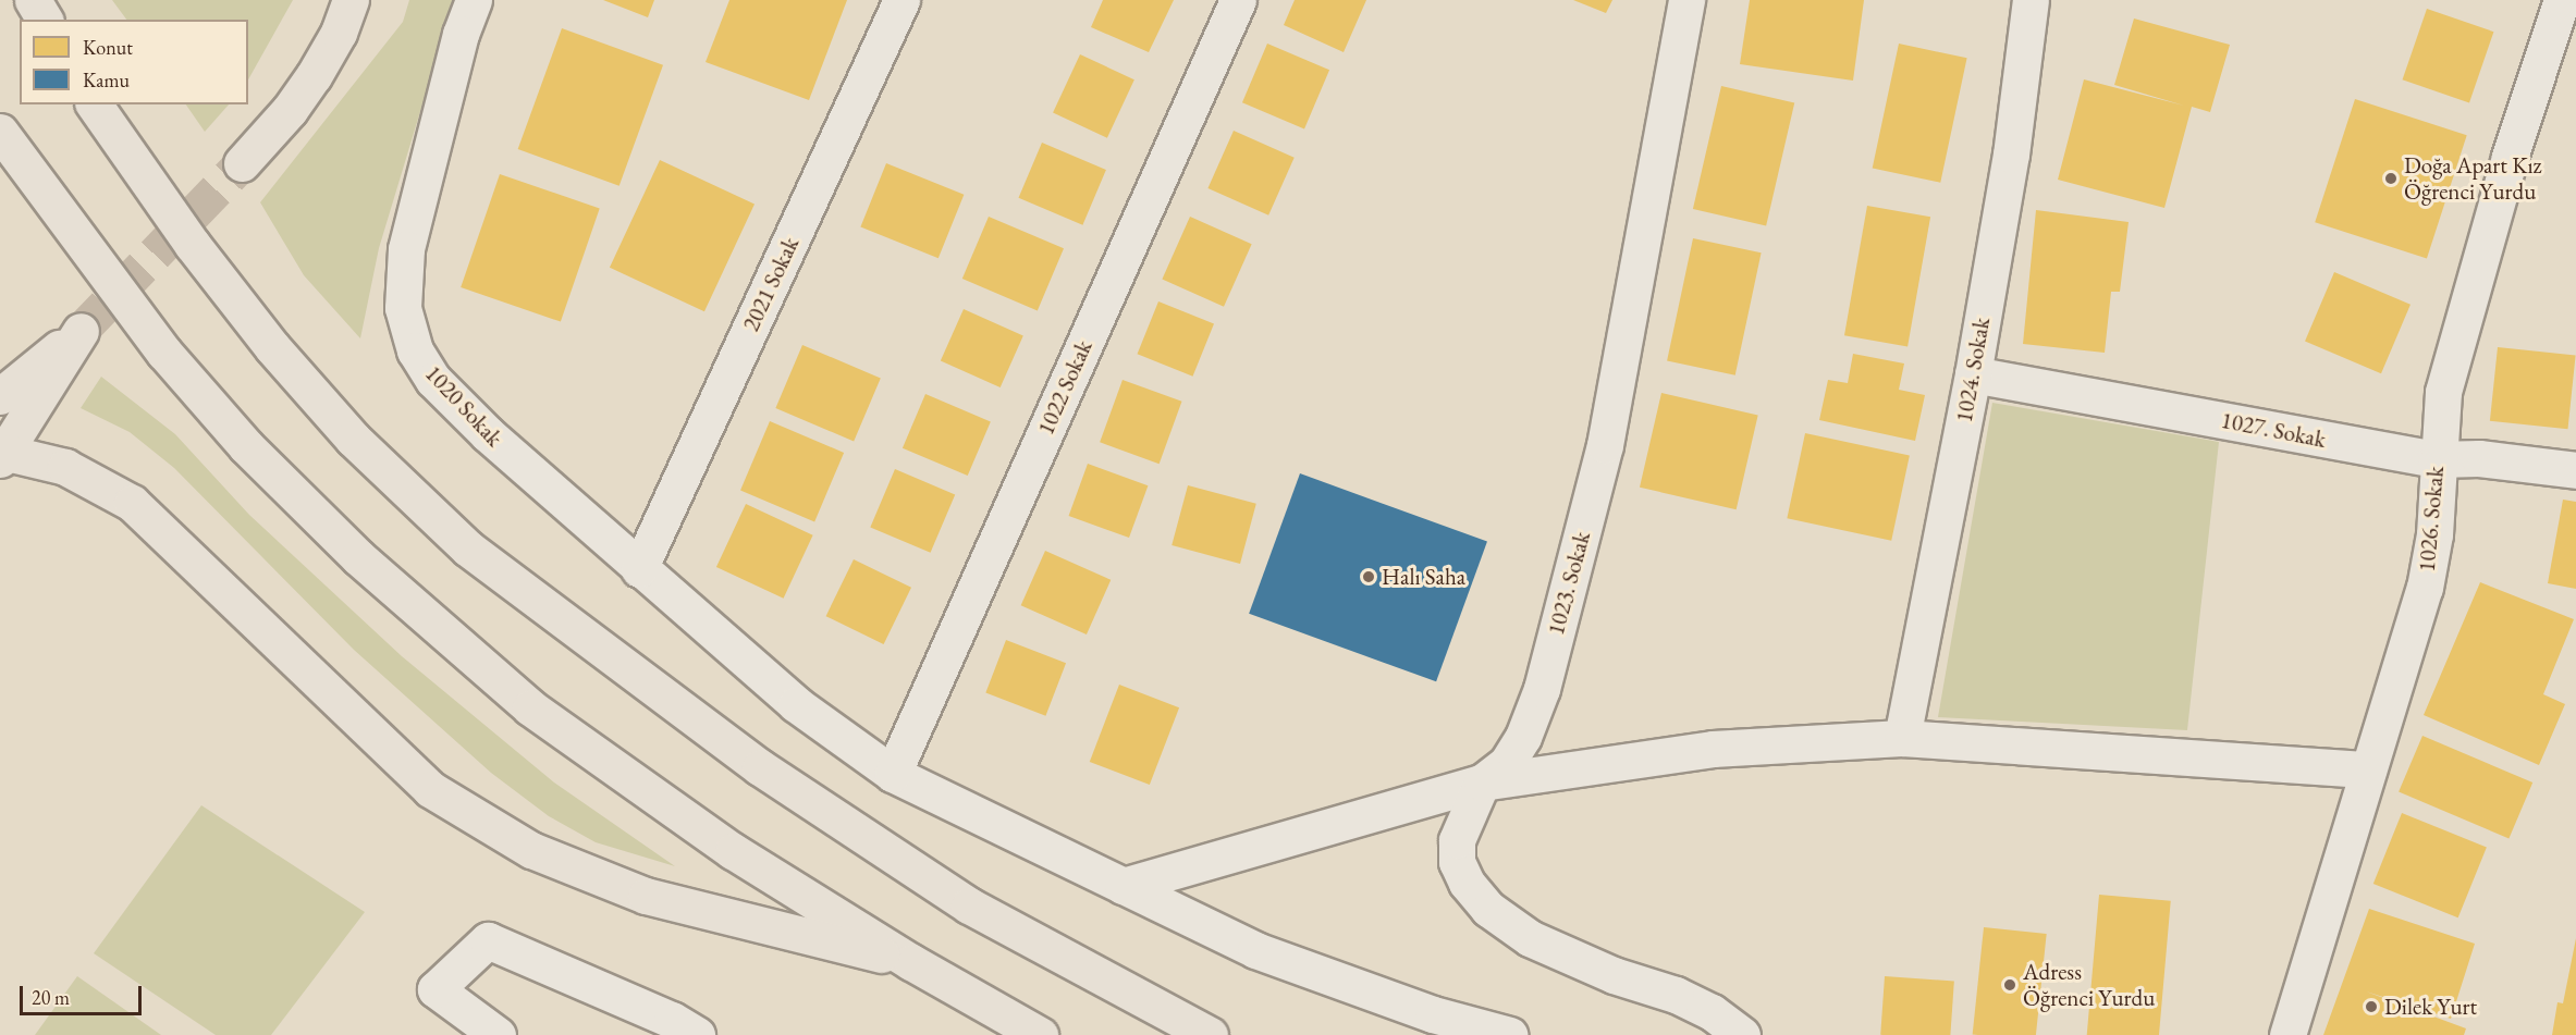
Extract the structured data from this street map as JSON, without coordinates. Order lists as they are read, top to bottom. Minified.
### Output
{"streets":{"street":["2021 Sokak","1024. Sokak","1022 Sokak","1020 Sokak","1027. Sokak","1026. Sokak","1023. Sokak"]},"crossings":[["2021 Sokak","1020 Sokak"],["1024. Sokak","1027. Sokak"],["1022 Sokak","1020 Sokak"],["1020 Sokak","1023. Sokak"],["1027. Sokak","1026. Sokak"]],"places":["Doğa Apart Kız Öğrenci Yurdu","Halı Saha","Adress Öğrenci Yurdu","Dilek Yurt"],"legend":["Konut","Kamu"],"scale_bar":"20 m"}
